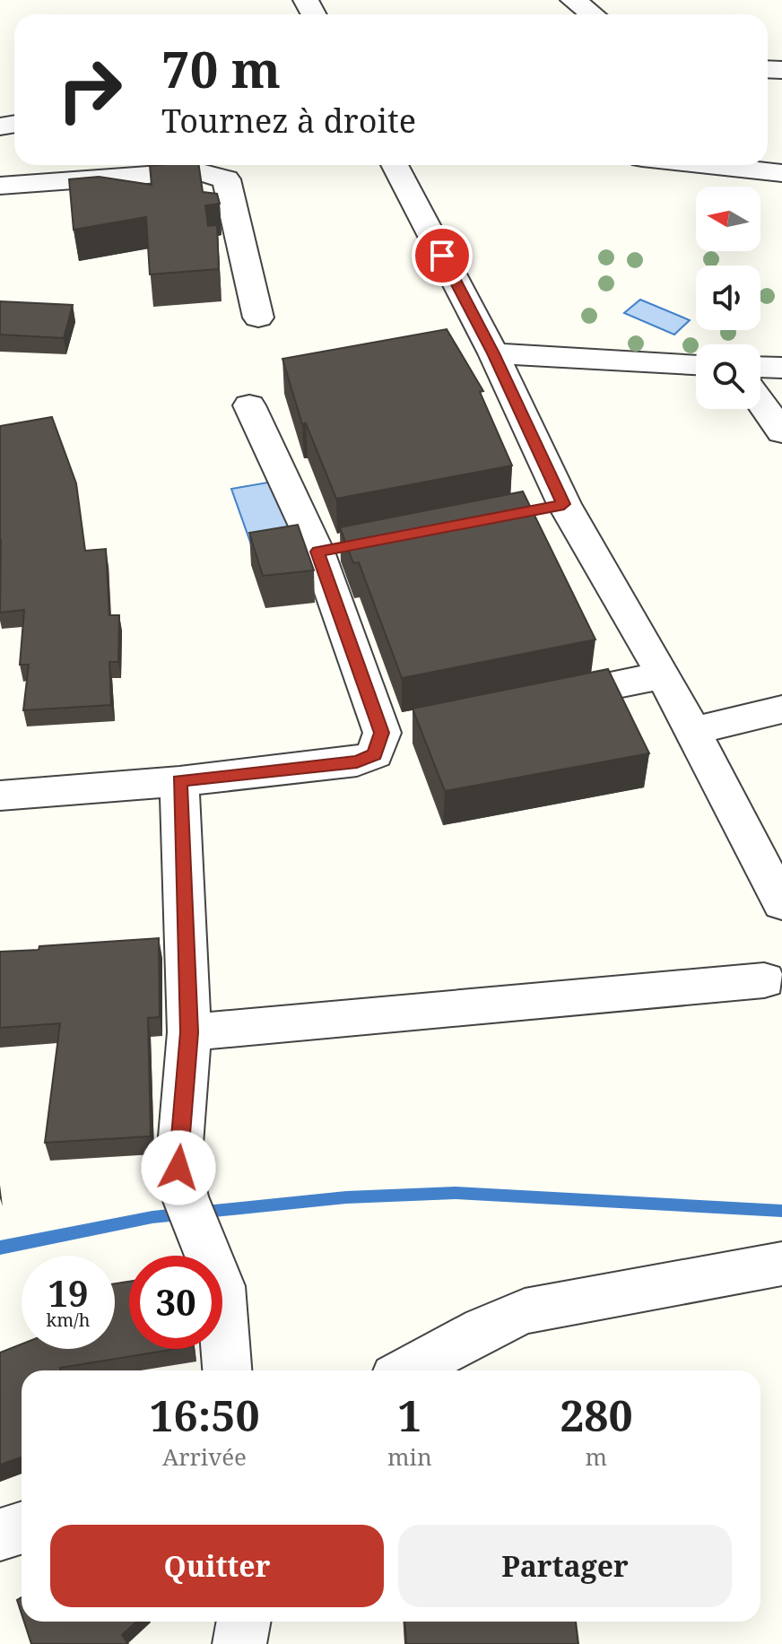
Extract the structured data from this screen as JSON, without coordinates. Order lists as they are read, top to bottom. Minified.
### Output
{"north":"left","page":{"turn":["70 m","Tournez à droite"],"speed":"19 km/h","limit":"30","eta":["16:50","Arrivée","1","min","280","m"],"buttons":["Quitter","Partager"]}}
